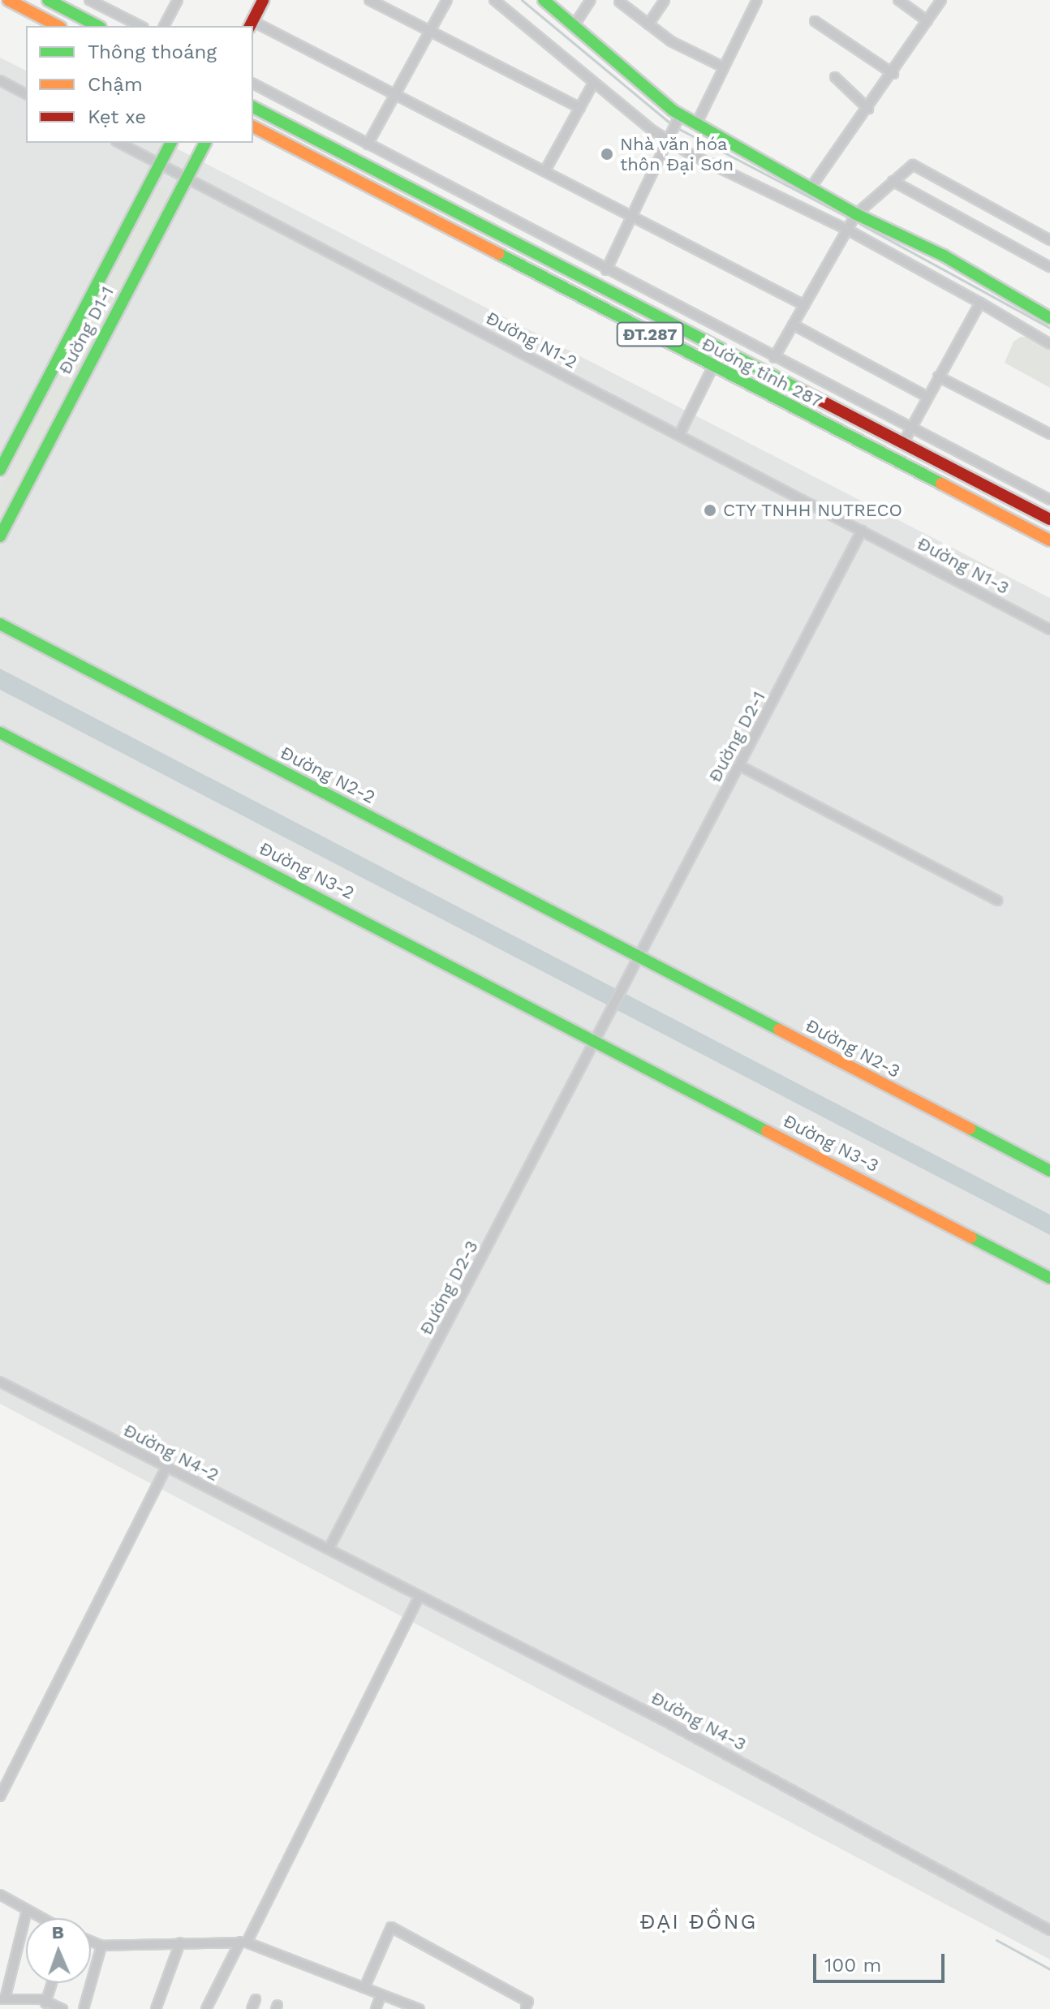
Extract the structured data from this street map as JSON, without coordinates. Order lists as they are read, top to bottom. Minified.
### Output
{"streets":{"street":["Đường D1-1","ĐT.287","Đường N1-2","Đường tỉnh 287","Đường N1-3","Đường D2-1","Đường N2-2","Đường N3-2","Đường N2-3","Đường N3-3","Đường D2-3","Đường N4-2","Đường N4-3"]},"crossings":[["Đường D1-1","Đường N1-2"],["Đường N1-2","Đường N1-3"],["Đường N1-2","Đường D2-1"],["Đường N1-3","Đường D2-1"],["Đường D2-1","Đường N2-2"],["Đường D2-1","Đường N3-2"],["Đường D2-1","Đường N2-3"],["Đường D2-1","Đường N3-3"],["Đường D2-1","Đường D2-3"],["Đường N2-2","Đường N2-3"],["Đường N3-2","Đường N3-3"],["Đường N3-2","Đường D2-3"],["Đường N3-3","Đường D2-3"],["Đường D2-3","Đường N4-2"],["Đường D2-3","Đường N4-3"],["Đường N4-2","Đường N4-3"]],"districts":["ĐẠI ĐỒNG"],"places":["Nhà văn hóa thôn Đại Sơn","CTY TNHH NUTRECO"],"legend":["Thông thoáng","Chậm","Kẹt xe"],"scale_bar":"100 m","north":"top"}
